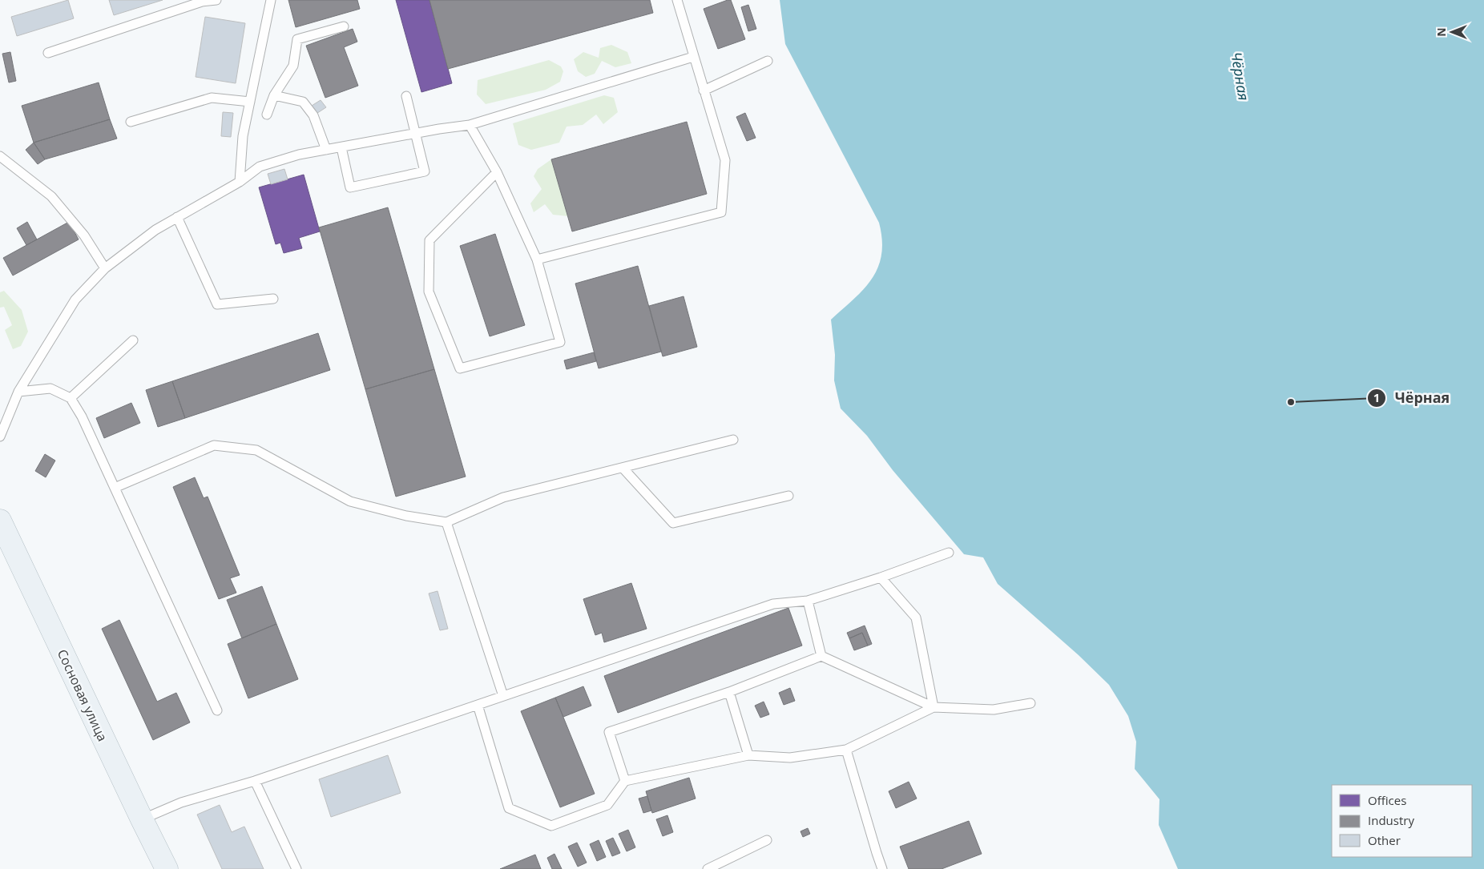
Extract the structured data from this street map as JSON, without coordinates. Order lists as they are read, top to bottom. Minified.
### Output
{"streets":{"main road":["Сосновая улица"]},"water":["Чёрная"],"places":["Чёрная"],"legend":["Offices","Industry","Other"],"north":"left"}
